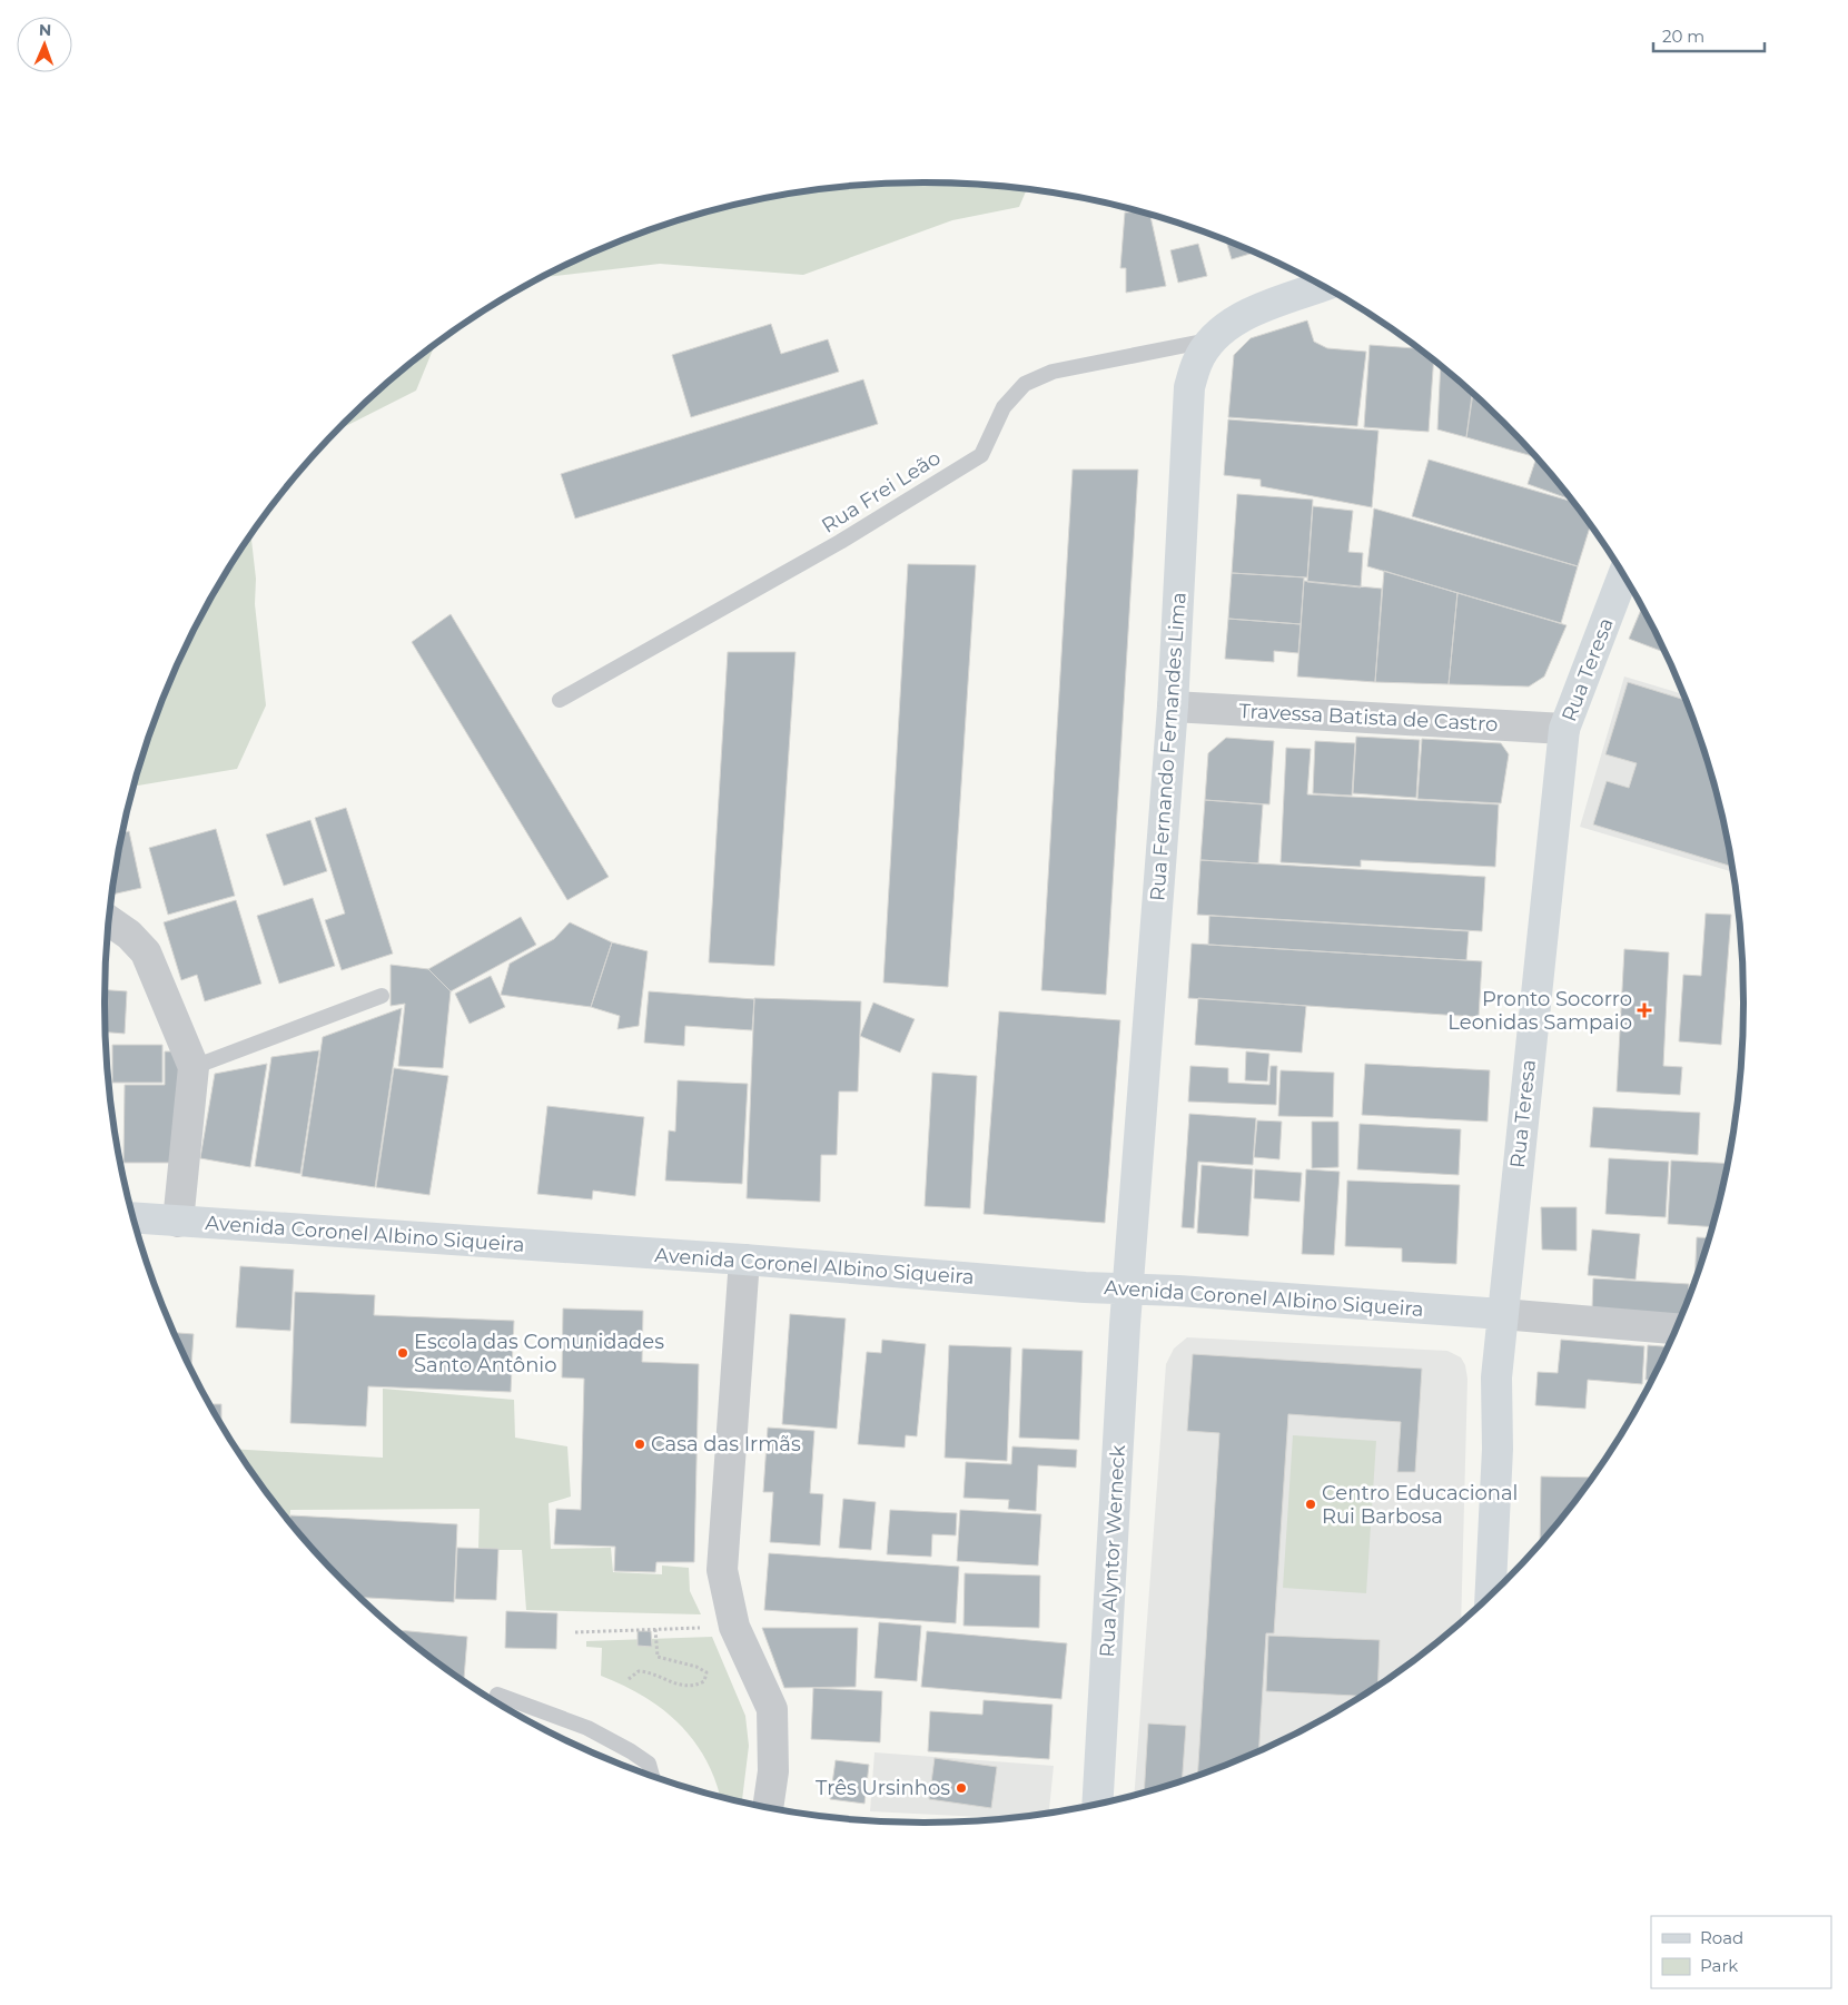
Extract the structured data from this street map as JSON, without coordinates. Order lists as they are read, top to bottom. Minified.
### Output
{"streets":{"main road":["Rua Teresa","Rua Fernando Fernandes Lima","Avenida Coronel Albino Siqueira","Rua Alyntor Werneck"],"street":["Travessa Batista de Castro"],"lane":["Rua Frei Leão"]},"crossings":[["Rua Frei Leão","Rua Fernando Fernandes Lima"],["Rua Teresa","Travessa Batista de Castro"],["Rua Teresa","Avenida Coronel Albino Siqueira"],["Travessa Batista de Castro","Rua Fernando Fernandes Lima"],["Rua Fernando Fernandes Lima","Avenida Coronel Albino Siqueira"],["Rua Fernando Fernandes Lima","Rua Alyntor Werneck"],["Avenida Coronel Albino Siqueira","Rua Alyntor Werneck"]],"places":{"health":["Pronto Socorro Leonidas Sampaio"],"other":["Escola das Comunidades Santo Antônio","Casa das Irmãs","Centro Educacional Rui Barbosa","Três Ursinhos"]},"legend":["Road","Park"],"scale_bar":"20 m","north":"top"}
